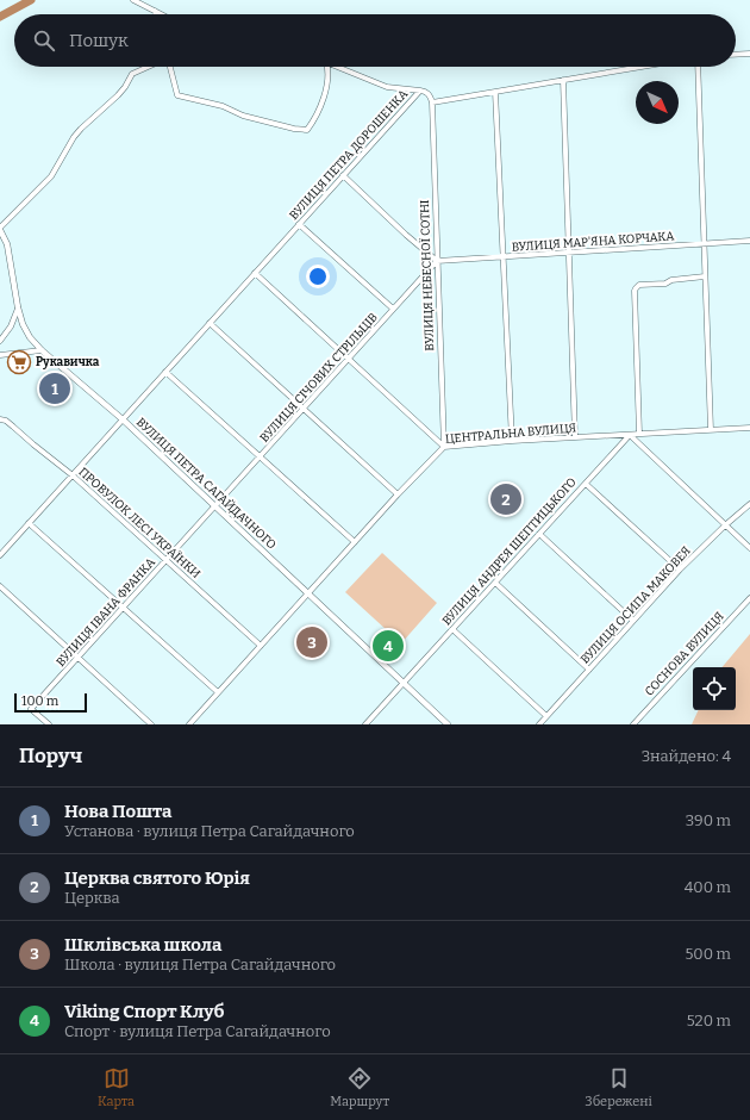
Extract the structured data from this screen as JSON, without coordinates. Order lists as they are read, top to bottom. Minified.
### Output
{"streets":{"street":["ВУЛИЦЯ ПЕТРА ДОРОШЕНКА","ВУЛИЦЯ МАР'ЯНА КОРЧАКА","ВУЛИЦЯ НЕБЕСНОЇ СОТНІ","ВУЛИЦЯ СІЧОВИХ СТРІЛЬЦІВ","ЦЕНТРАЛЬНА ВУЛИЦЯ","ВУЛИЦЯ ПЕТРА САГАЙДАЧНОГО","ПРОВУЛОК ЛЕСІ УКРАЇНКИ","ВУЛИЦЯ АНДРЕЯ ШЕПТИЦЬКОГО","ВУЛИЦЯ ОСИПА МАКОВЕЯ","ВУЛИЦЯ ІВАНА ФРАНКА","СОСНОВА ВУЛИЦЯ"]},"crossings":[["ВУЛИЦЯ ПЕТРА ДОРОШЕНКА","ВУЛИЦЯ НЕБЕСНОЇ СОТНІ"],["ВУЛИЦЯ ПЕТРА ДОРОШЕНКА","ВУЛИЦЯ ПЕТРА САГАЙДАЧНОГО"],["ВУЛИЦЯ ПЕТРА ДОРОШЕНКА","ПРОВУЛОК ЛЕСІ УКРАЇНКИ"],["ВУЛИЦЯ МАР'ЯНА КОРЧАКА","ВУЛИЦЯ НЕБЕСНОЇ СОТНІ"],["ВУЛИЦЯ МАР'ЯНА КОРЧАКА","ВУЛИЦЯ СІЧОВИХ СТРІЛЬЦІВ"],["ВУЛИЦЯ НЕБЕСНОЇ СОТНІ","ВУЛИЦЯ СІЧОВИХ СТРІЛЬЦІВ"],["ВУЛИЦЯ НЕБЕСНОЇ СОТНІ","ЦЕНТРАЛЬНА ВУЛИЦЯ"],["ВУЛИЦЯ СІЧОВИХ СТРІЛЬЦІВ","ВУЛИЦЯ ПЕТРА САГАЙДАЧНОГО"],["ВУЛИЦЯ СІЧОВИХ СТРІЛЬЦІВ","ВУЛИЦЯ ІВАНА ФРАНКА"],["ЦЕНТРАЛЬНА ВУЛИЦЯ","ВУЛИЦЯ ПЕТРА САГАЙДАЧНОГО"],["ЦЕНТРАЛЬНА ВУЛИЦЯ","ПРОВУЛОК ЛЕСІ УКРАЇНКИ"],["ЦЕНТРАЛЬНА ВУЛИЦЯ","ВУЛИЦЯ АНДРЕЯ ШЕПТИЦЬКОГО"],["ВУЛИЦЯ ПЕТРА САГАЙДАЧНОГО","ВУЛИЦЯ АНДРЕЯ ШЕПТИЦЬКОГО"],["ВУЛИЦЯ ПЕТРА САГАЙДАЧНОГО","ВУЛИЦЯ ІВАНА ФРАНКА"],["ПРОВУЛОК ЛЕСІ УКРАЇНКИ","ВУЛИЦЯ ІВАНА ФРАНКА"]],"places":{"supermarket":["Рукавичка"]},"scale_bar":"100 m","north":"bottom right","page":{"search":"Пошук","pins":["1","2","3","4"],"scale":"100 m","heading":["Поруч","Знайдено: 4"],"list":[{"mark":"1","name":"Нова Пошта","note":"Установа · вулиця Петра Сагайдачного","value":"390 m"},{"mark":"2","name":"Церква святого Юрія","note":"Церква","value":"400 m"},{"mark":"3","name":"Шклівська школа","note":"Школа · вулиця Петра Сагайдачного","value":"500 m"},{"mark":"4","name":"Viking Спорт Клуб","note":"Спорт · вулиця Петра Сагайдачного","value":"520 m"}],"nav":["Карта","Маршрут","Збережені"]}}
